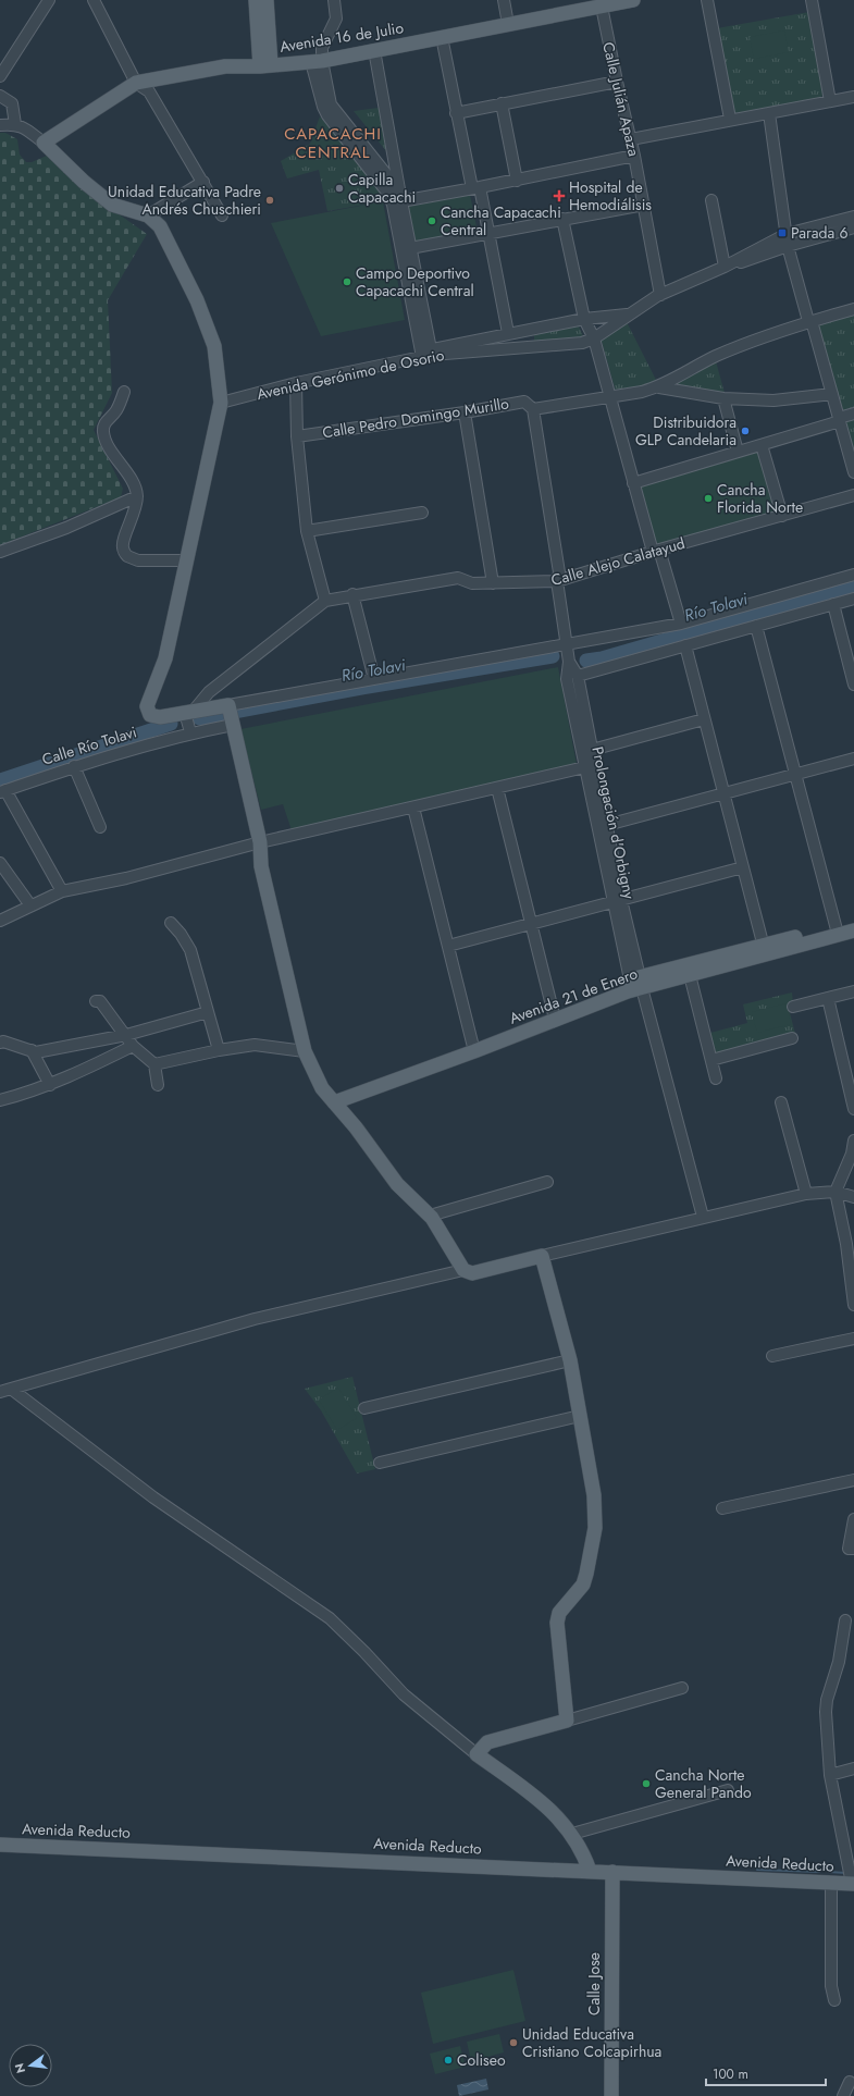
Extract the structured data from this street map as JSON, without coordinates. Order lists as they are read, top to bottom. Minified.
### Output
{"streets":{"main road":["Avenida 16 de Julio","Calle Río Tolavi","Avenida 21 de Enero","Avenida Reducto","Calle Jose"],"street":["Calle Julián Apaza","Avenida Gerónimo de Osorio","Calle Pedro Domingo Murillo","Calle Alejo Calatayud","Prolongación d'Orbigny"]},"crossings":[["Avenida 16 de Julio","Calle Julián Apaza"],["Calle Julián Apaza","Avenida Gerónimo de Osorio"],["Calle Pedro Domingo Murillo","Prolongación d'Orbigny"],["Calle Alejo Calatayud","Prolongación d'Orbigny"],["Prolongación d'Orbigny","Avenida 21 de Enero"],["Avenida Reducto","Calle Jose"]],"districts":["CAPACACHI CENTRAL"],"water":["Río Tolavi"],"places":{"other":["Capilla Capacachi","Unidad Educativa Padre Andrés Chuschieri","Cancha Capacachi Central","Campo Deportivo Capacachi Central","Distribuidora GLP Candelaria","Cancha Florida Norte","Cancha Norte General Pando","Unidad Educativa Cristiano Colcapirhua","Coliseo"],"health":["Hospital de Hemodiálisis"],"transit":["Parada 6"]},"scale_bar":"100 m","north":"left"}
